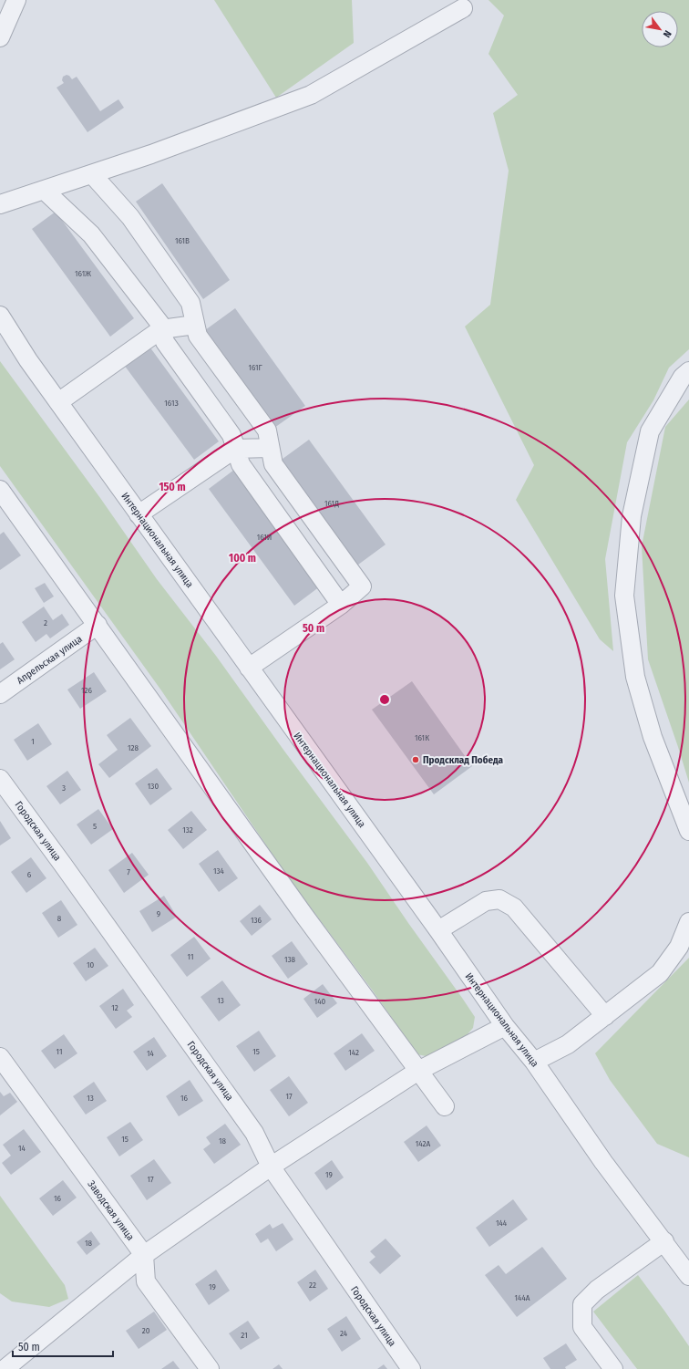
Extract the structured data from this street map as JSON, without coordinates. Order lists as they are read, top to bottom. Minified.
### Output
{"streets":{"street":["Интернациональная улица","Апрельская улица","Городская улица","Заводская улица"]},"places":["Продсклад Победа"],"house_numbers":["161В","161Ж","161Г","161З","161Д","161И","2","126","161К","1","128","130","3","5","132","134","7","6","9","8","136","11","138","10","13","140","12","11","15","142","14","17","13","16","15","18","142А","14","19","17","16","144","18","22","19","144А","20","24","21"],"scale_bar":"50 m","north":"bottom right","rings":["150 m","100 m","50 m"]}
